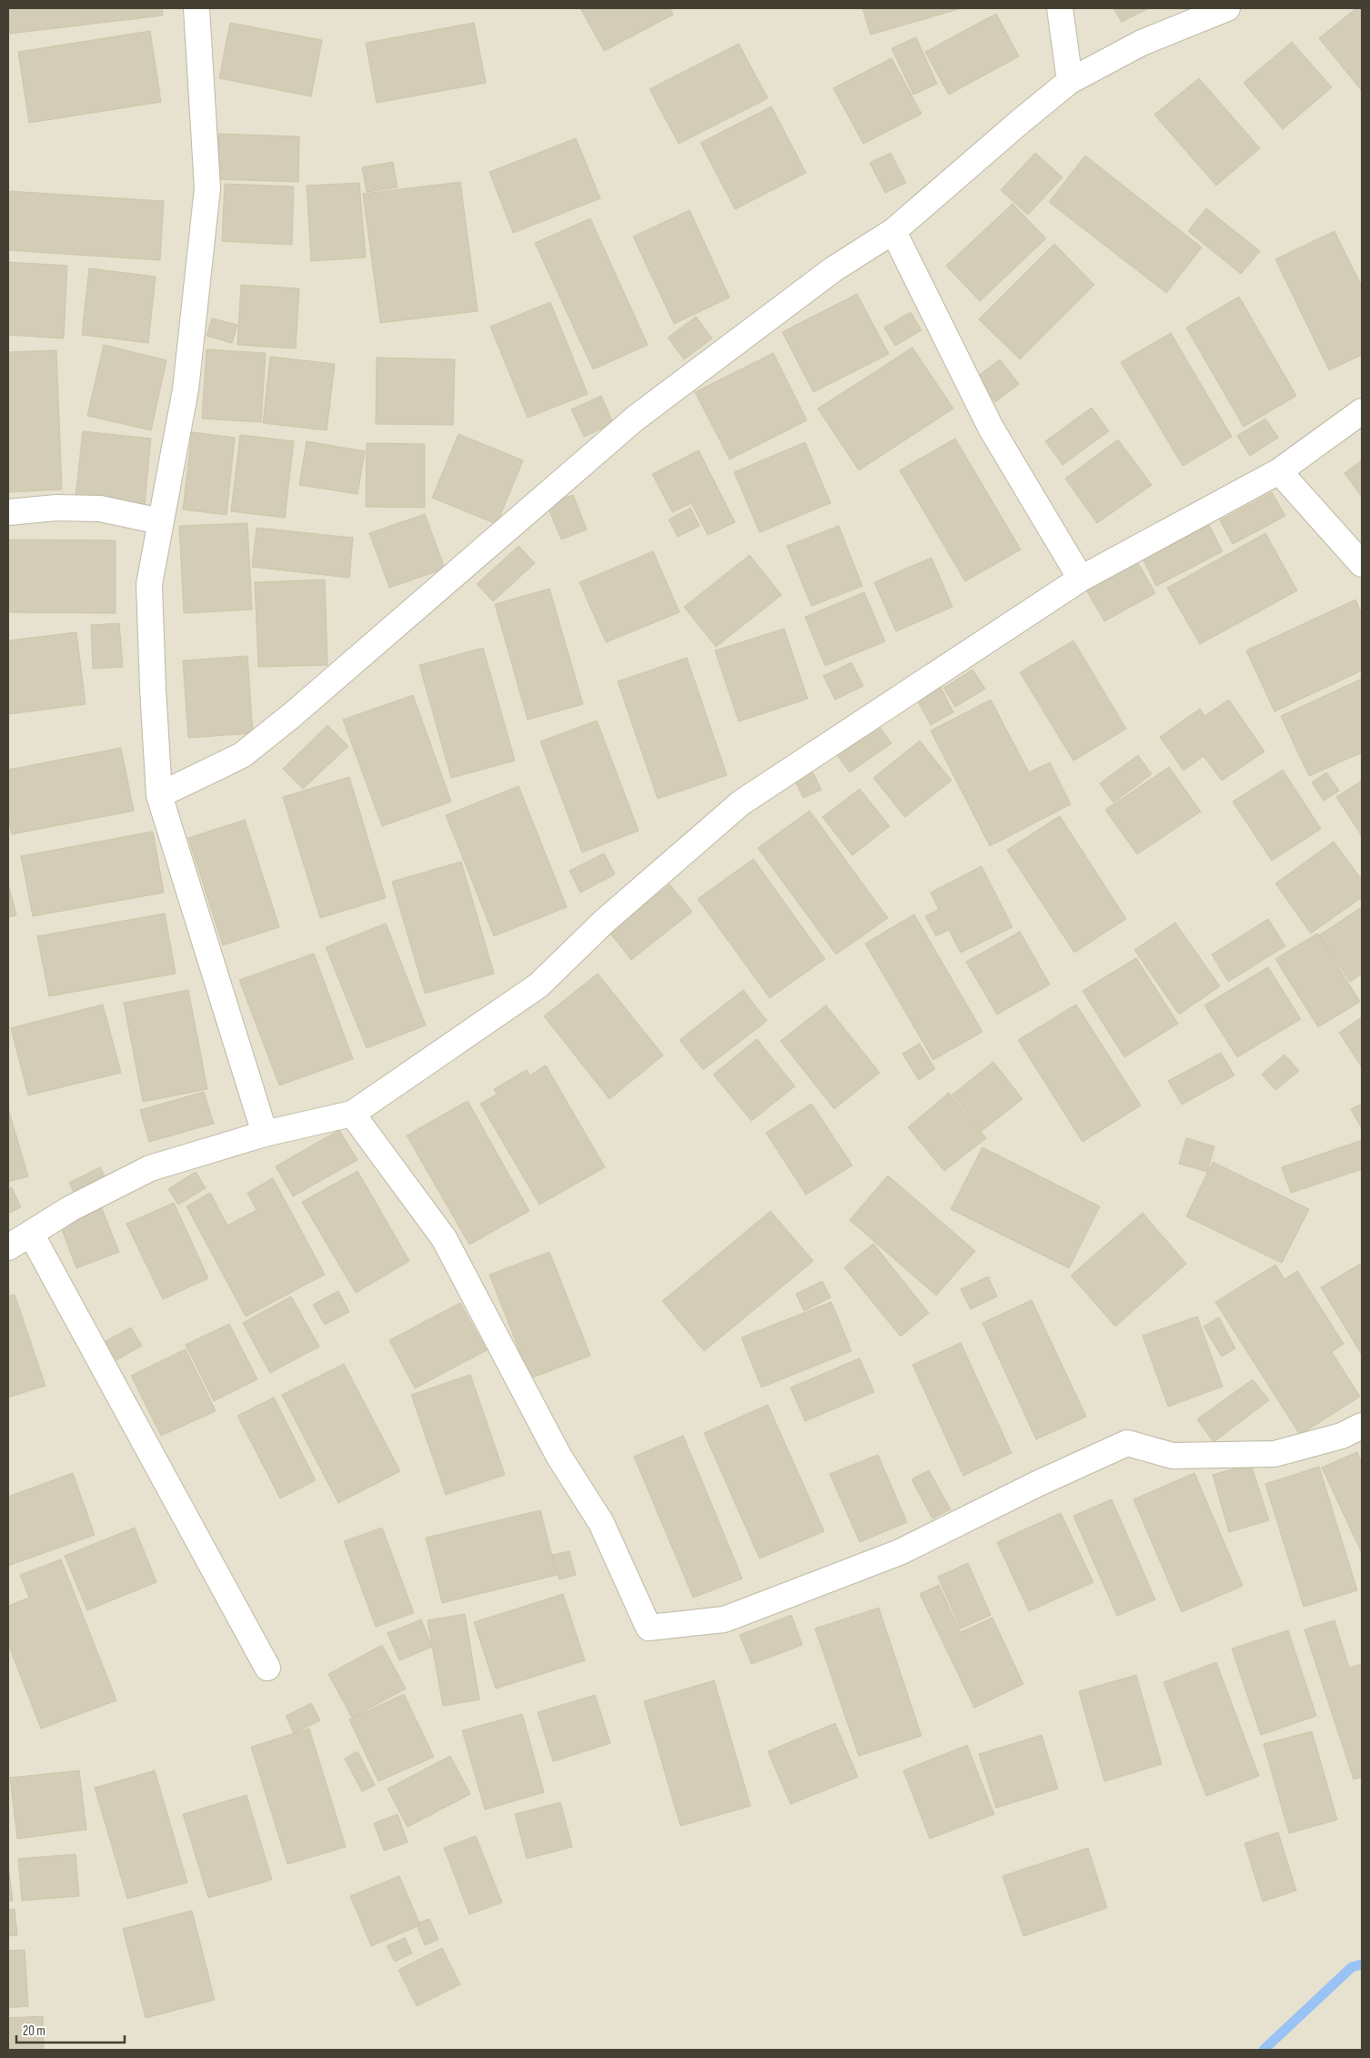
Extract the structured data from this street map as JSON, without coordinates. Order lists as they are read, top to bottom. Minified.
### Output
{"scale_bar":"20 m"}
